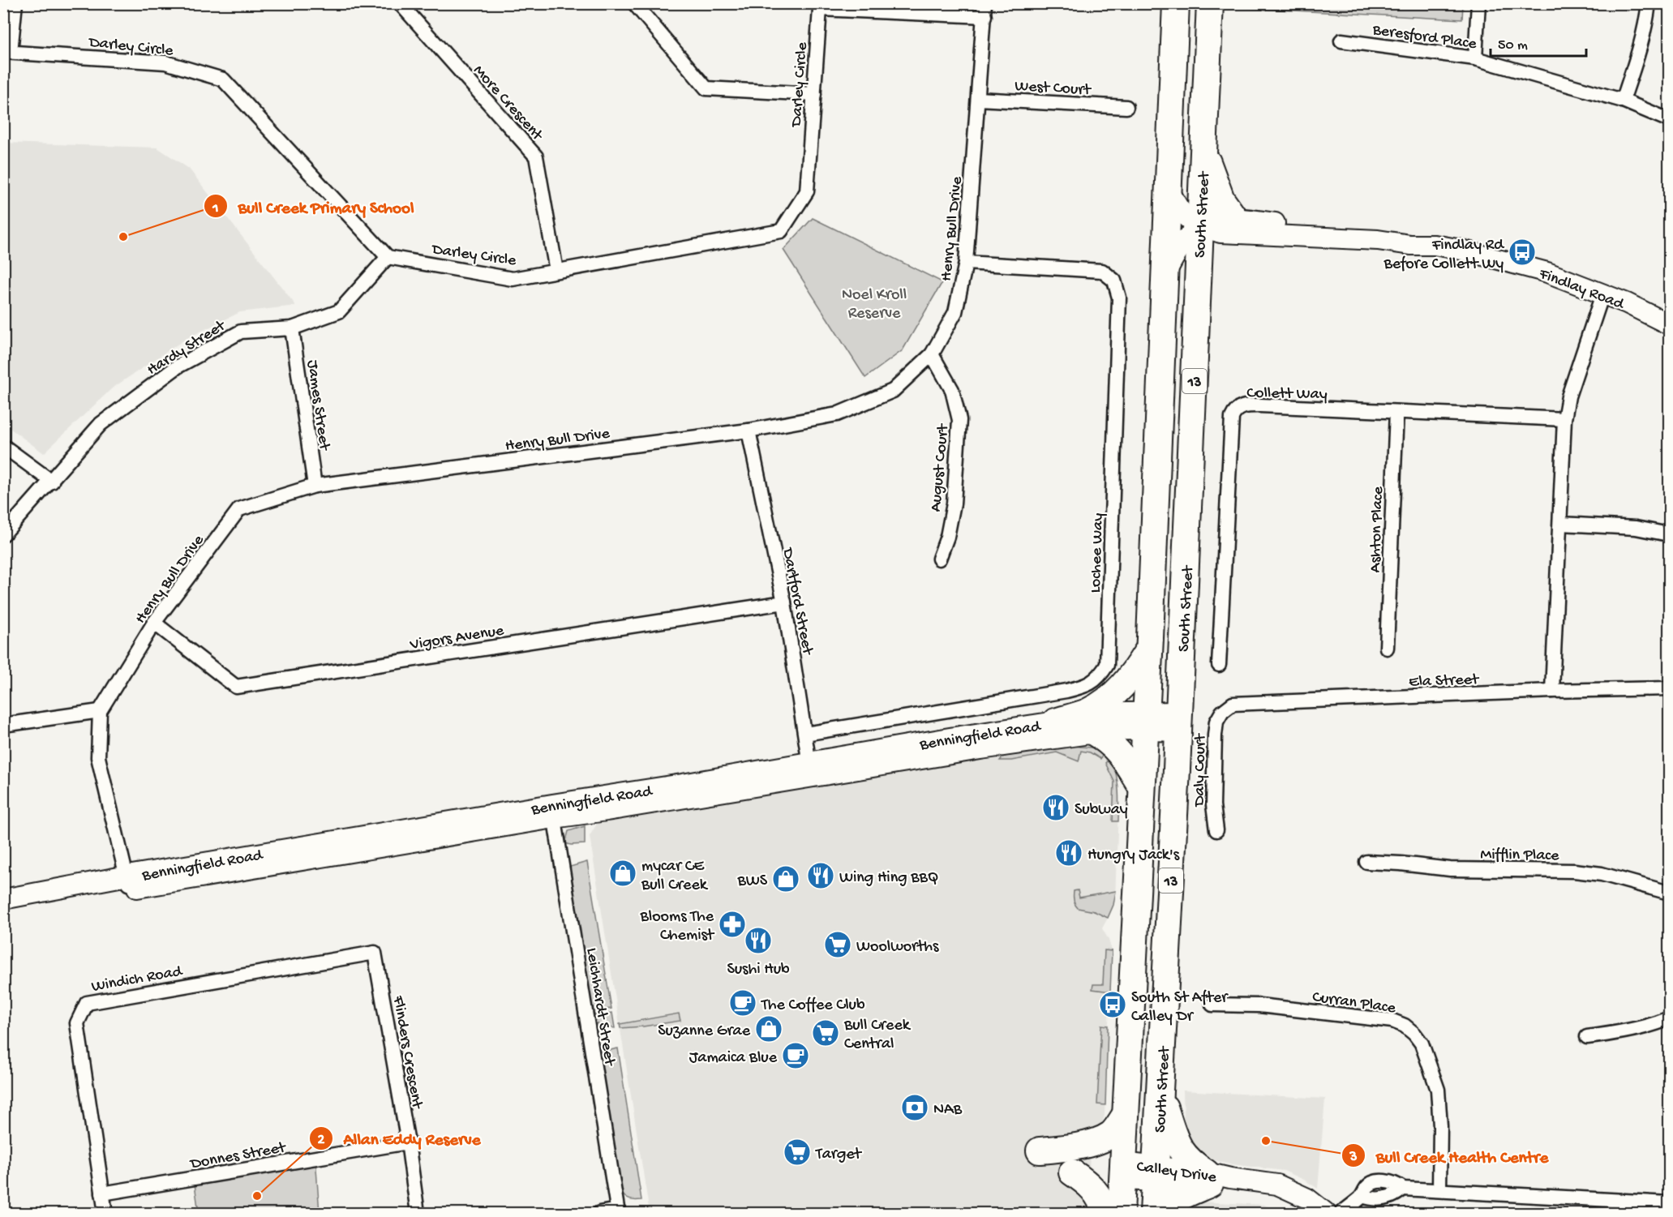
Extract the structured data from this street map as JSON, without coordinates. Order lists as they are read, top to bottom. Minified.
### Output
{"streets":{"highway":["South Street","13"],"main road":["Findlay Road","Benningfield Road","Calley Drive"],"street":["Beresford Place","Darley Circle","West Court","More Crescent","Henry Bull Drive","Hardy Street","Collett Way","James Street","August Court","Ashton Place","Lochee Way","Dartford Street","Vigors Avenue","Ela Street","Daly Court","Mifflin Place","Windich Road","Curran Place","Leichhardt Street","Flinders Crescent","Donnes Street"]},"crossings":[["Darley Circle","More Crescent"],["Darley Circle","Hardy Street"],["West Court","Henry Bull Drive"],["South Street","Findlay Road"],["South Street","Benningfield Road"],["South Street","Calley Drive"],["Henry Bull Drive","James Street"],["Henry Bull Drive","August Court"],["Henry Bull Drive","Lochee Way"],["Henry Bull Drive","Dartford Street"],["Henry Bull Drive","Vigors Avenue"],["Henry Bull Drive","Benningfield Road"],["Hardy Street","James Street"],["Collett Way","Ashton Place"],["Lochee Way","Dartford Street"],["Dartford Street","Vigors Avenue"],["Dartford Street","Benningfield Road"],["Ela Street","Daly Court"],["Benningfield Road","Leichhardt Street"],["Windich Road","Flinders Crescent"],["Windich Road","Donnes Street"],["Flinders Crescent","Donnes Street"]],"parks":["Noel Kroll Reserve"],"places":{"other":["Bull Creek Primary School","Bull Creek Health Centre","Allan Eddy Reserve"],"bus stop":["Findlay Rd Before Collett Wy","South St After Calley Dr"],"restaurant":["Subway","Hungry Jack's","Wing Hing BBQ","Sushi Hub"],"shop":["mycar CE Bull Creek","BWS","Suzanne Grae"],"pharmacy":["Blooms The Chemist"],"supermarket":["Woolworths","Bull Creek Central","Target"],"cafe":["The Coffee Club","Jamaica Blue"],"bank":["NAB"]},"scale_bar":"50 m"}
